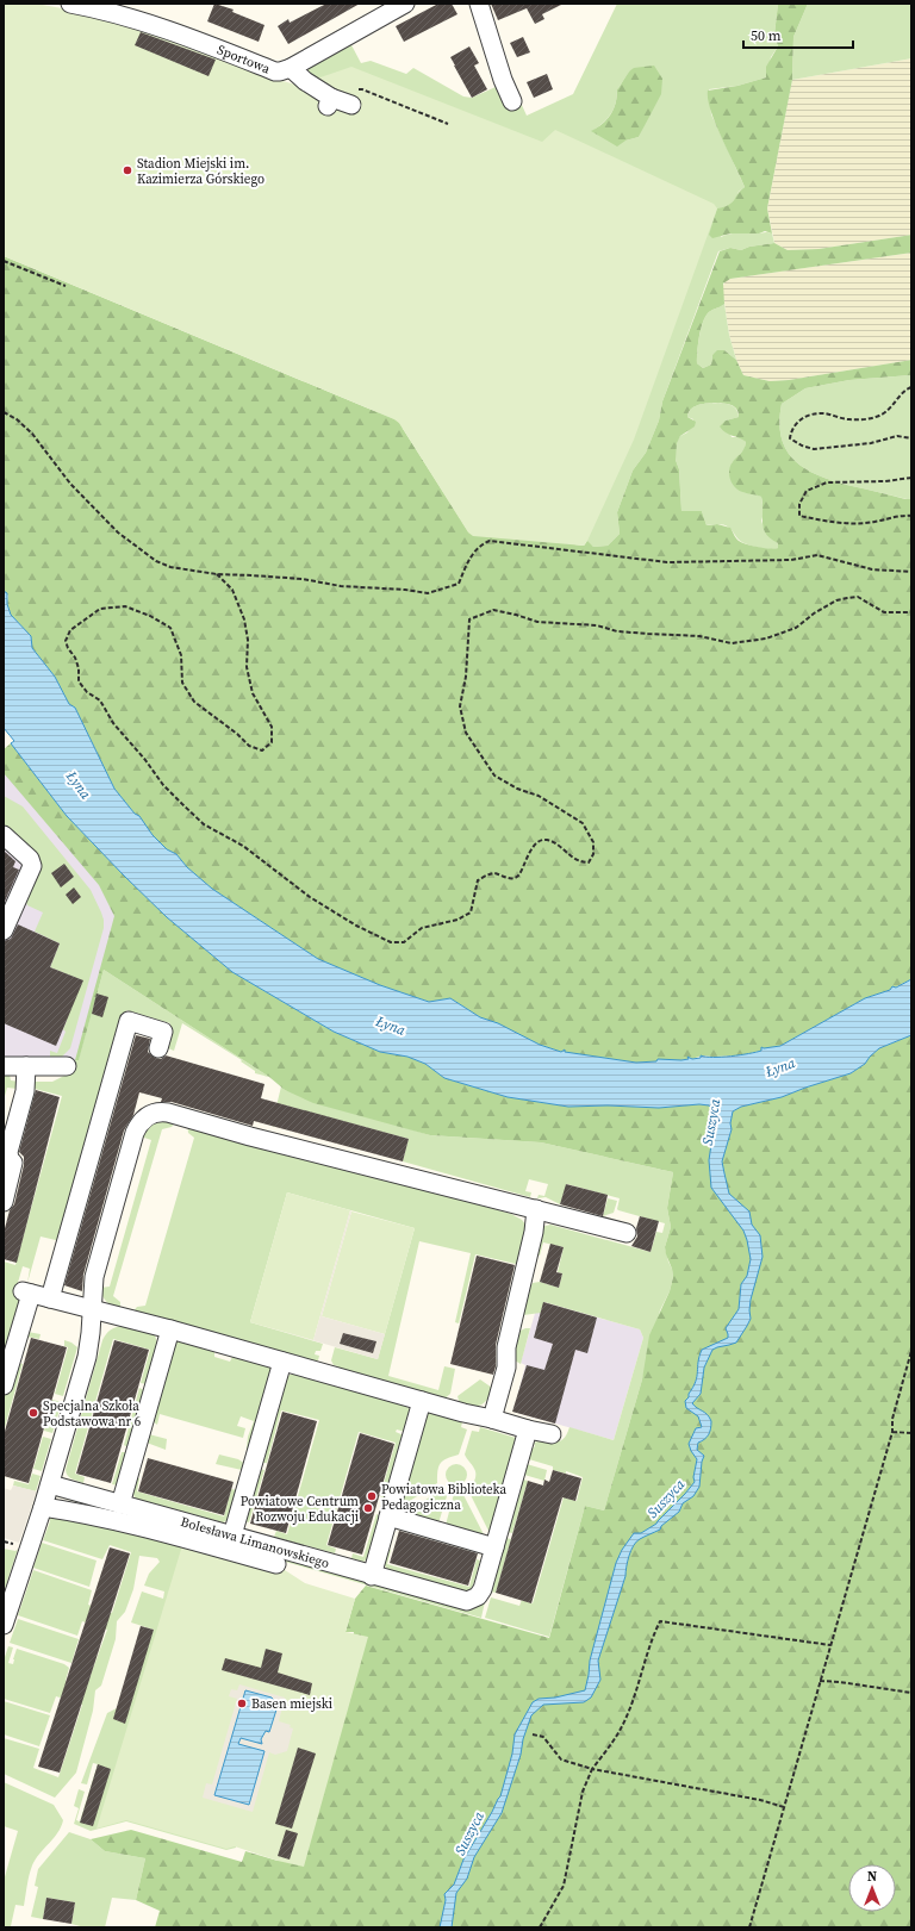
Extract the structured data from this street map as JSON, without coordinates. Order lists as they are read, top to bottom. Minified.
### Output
{"streets":{"street":["Sportowa","Bolesława Limanowskiego"]},"water":["Łyna","Suszyca"],"places":["Stadion Miejski im. Kazimierza Górskiego","Specjalna Szkoła Podstawowa nr 6","Powiatowa Biblioteka Pedagogiczna","Powiatowe Centrum Rozwoju Edukacji","Basen miejski"],"scale_bar":"50 m","north":"top"}
